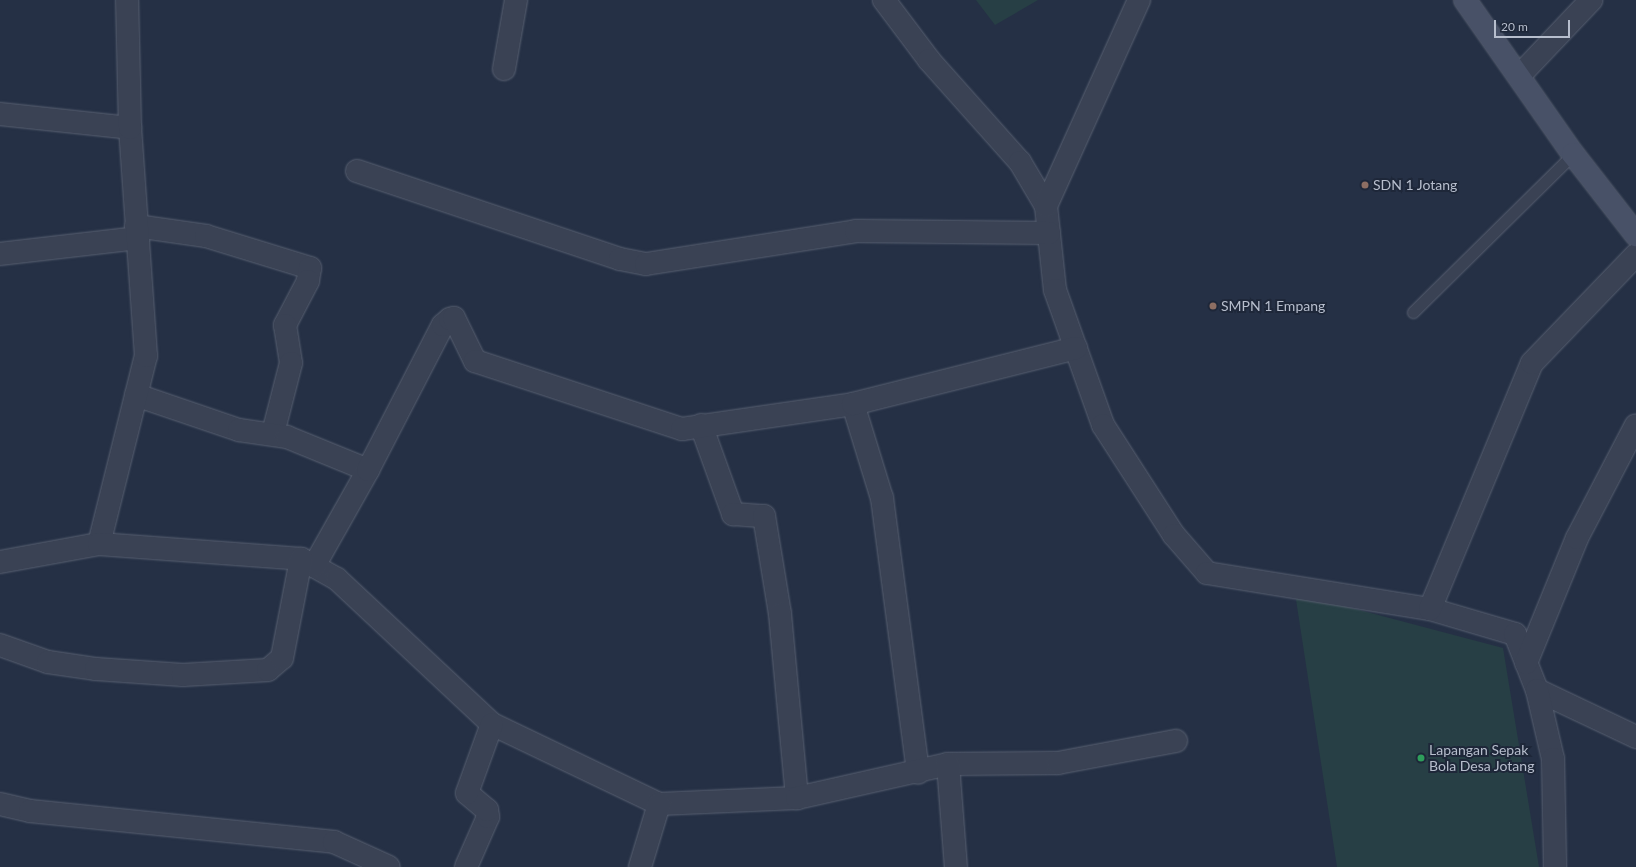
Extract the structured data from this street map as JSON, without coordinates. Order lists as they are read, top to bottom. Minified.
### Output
{"places":["SDN 1 Jotang","SMPN 1 Empang","Lapangan Sepak Bola Desa Jotang"],"scale_bar":"20 m"}
